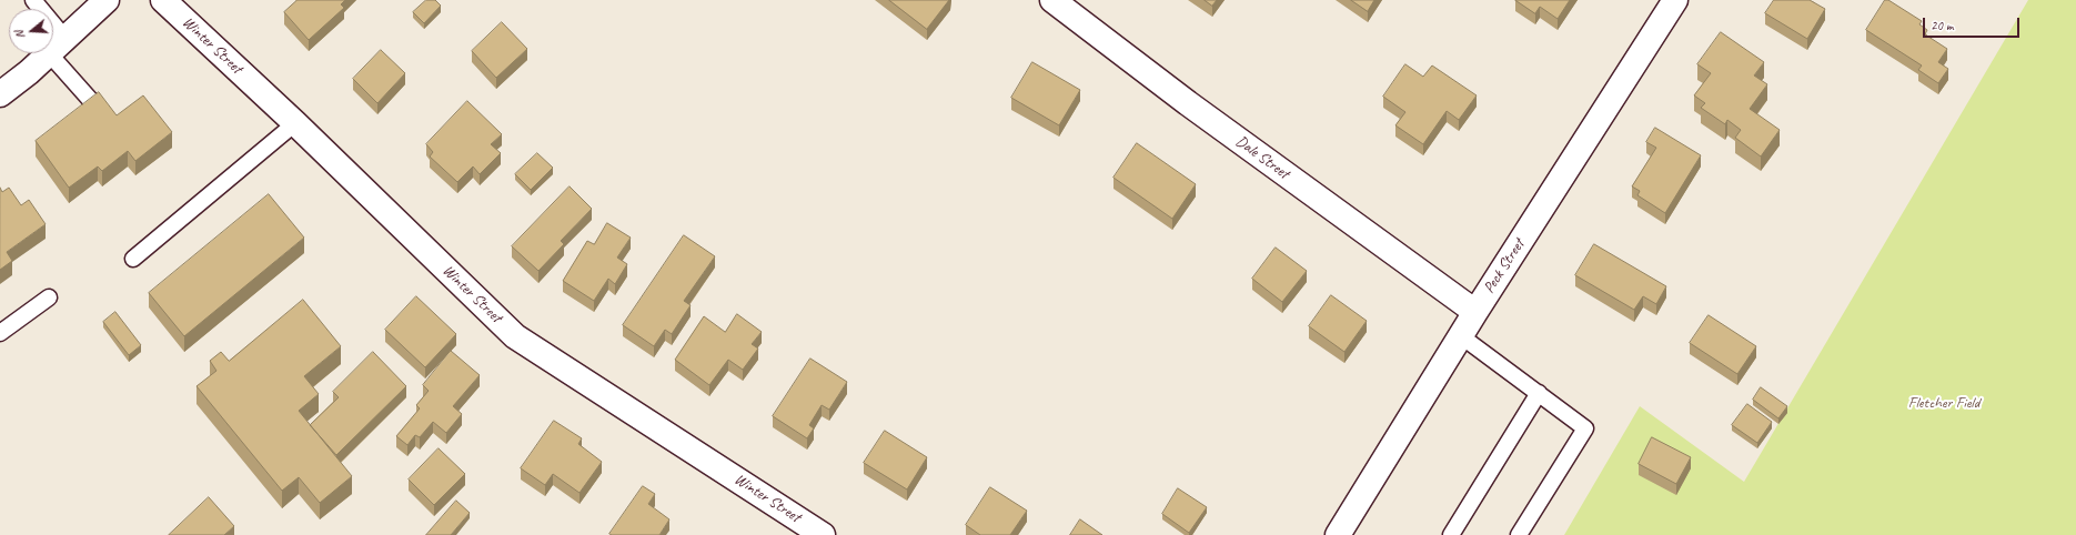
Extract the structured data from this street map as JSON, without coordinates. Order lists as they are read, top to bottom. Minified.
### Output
{"streets":{"street":["Winter Street","Dale Street","Peck Street"]},"crossings":[["Dale Street","Peck Street"]],"parks":["Fletcher Field"],"scale_bar":"20 m","north":"left"}
